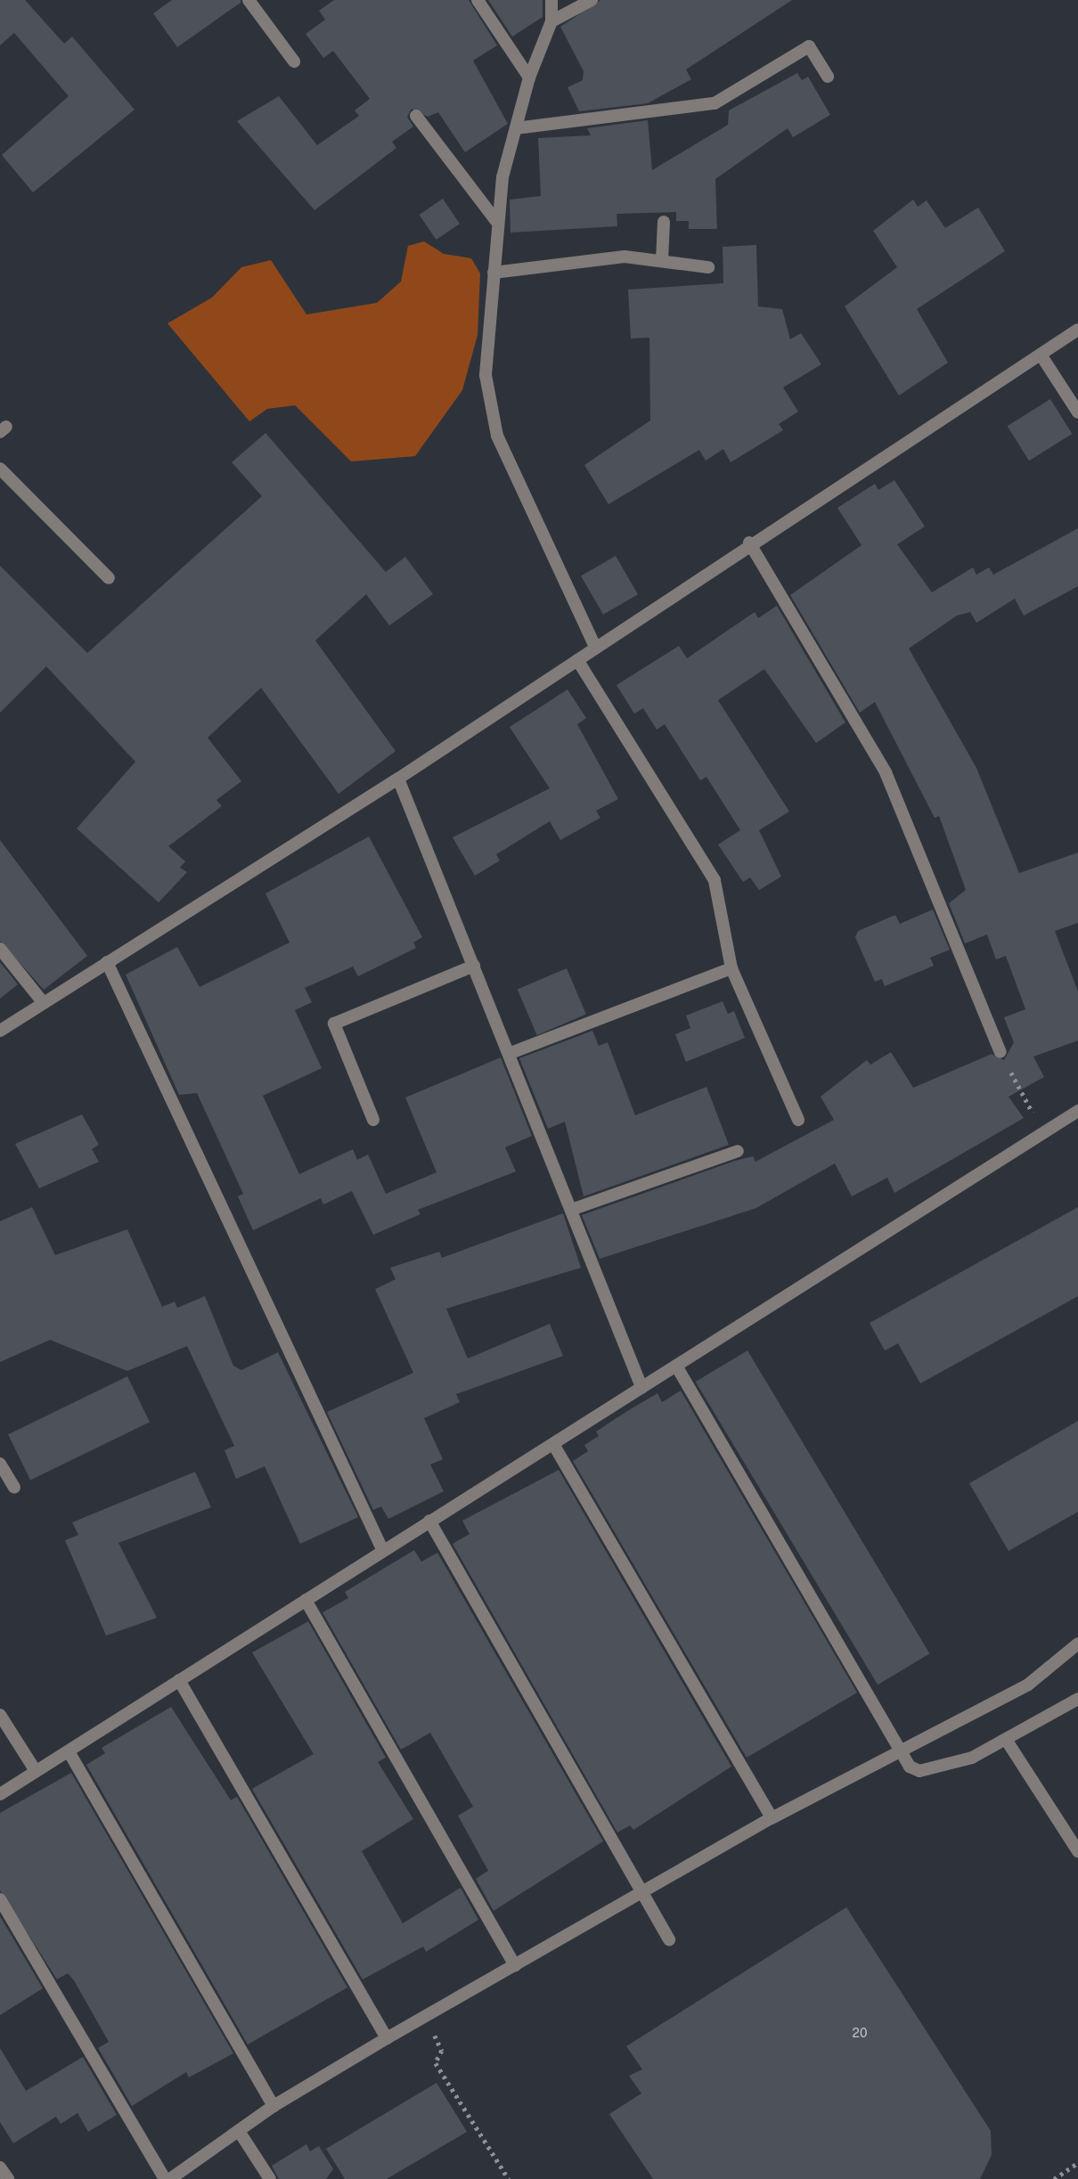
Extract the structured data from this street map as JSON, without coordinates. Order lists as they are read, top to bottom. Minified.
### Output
{"house_numbers":["20"]}
